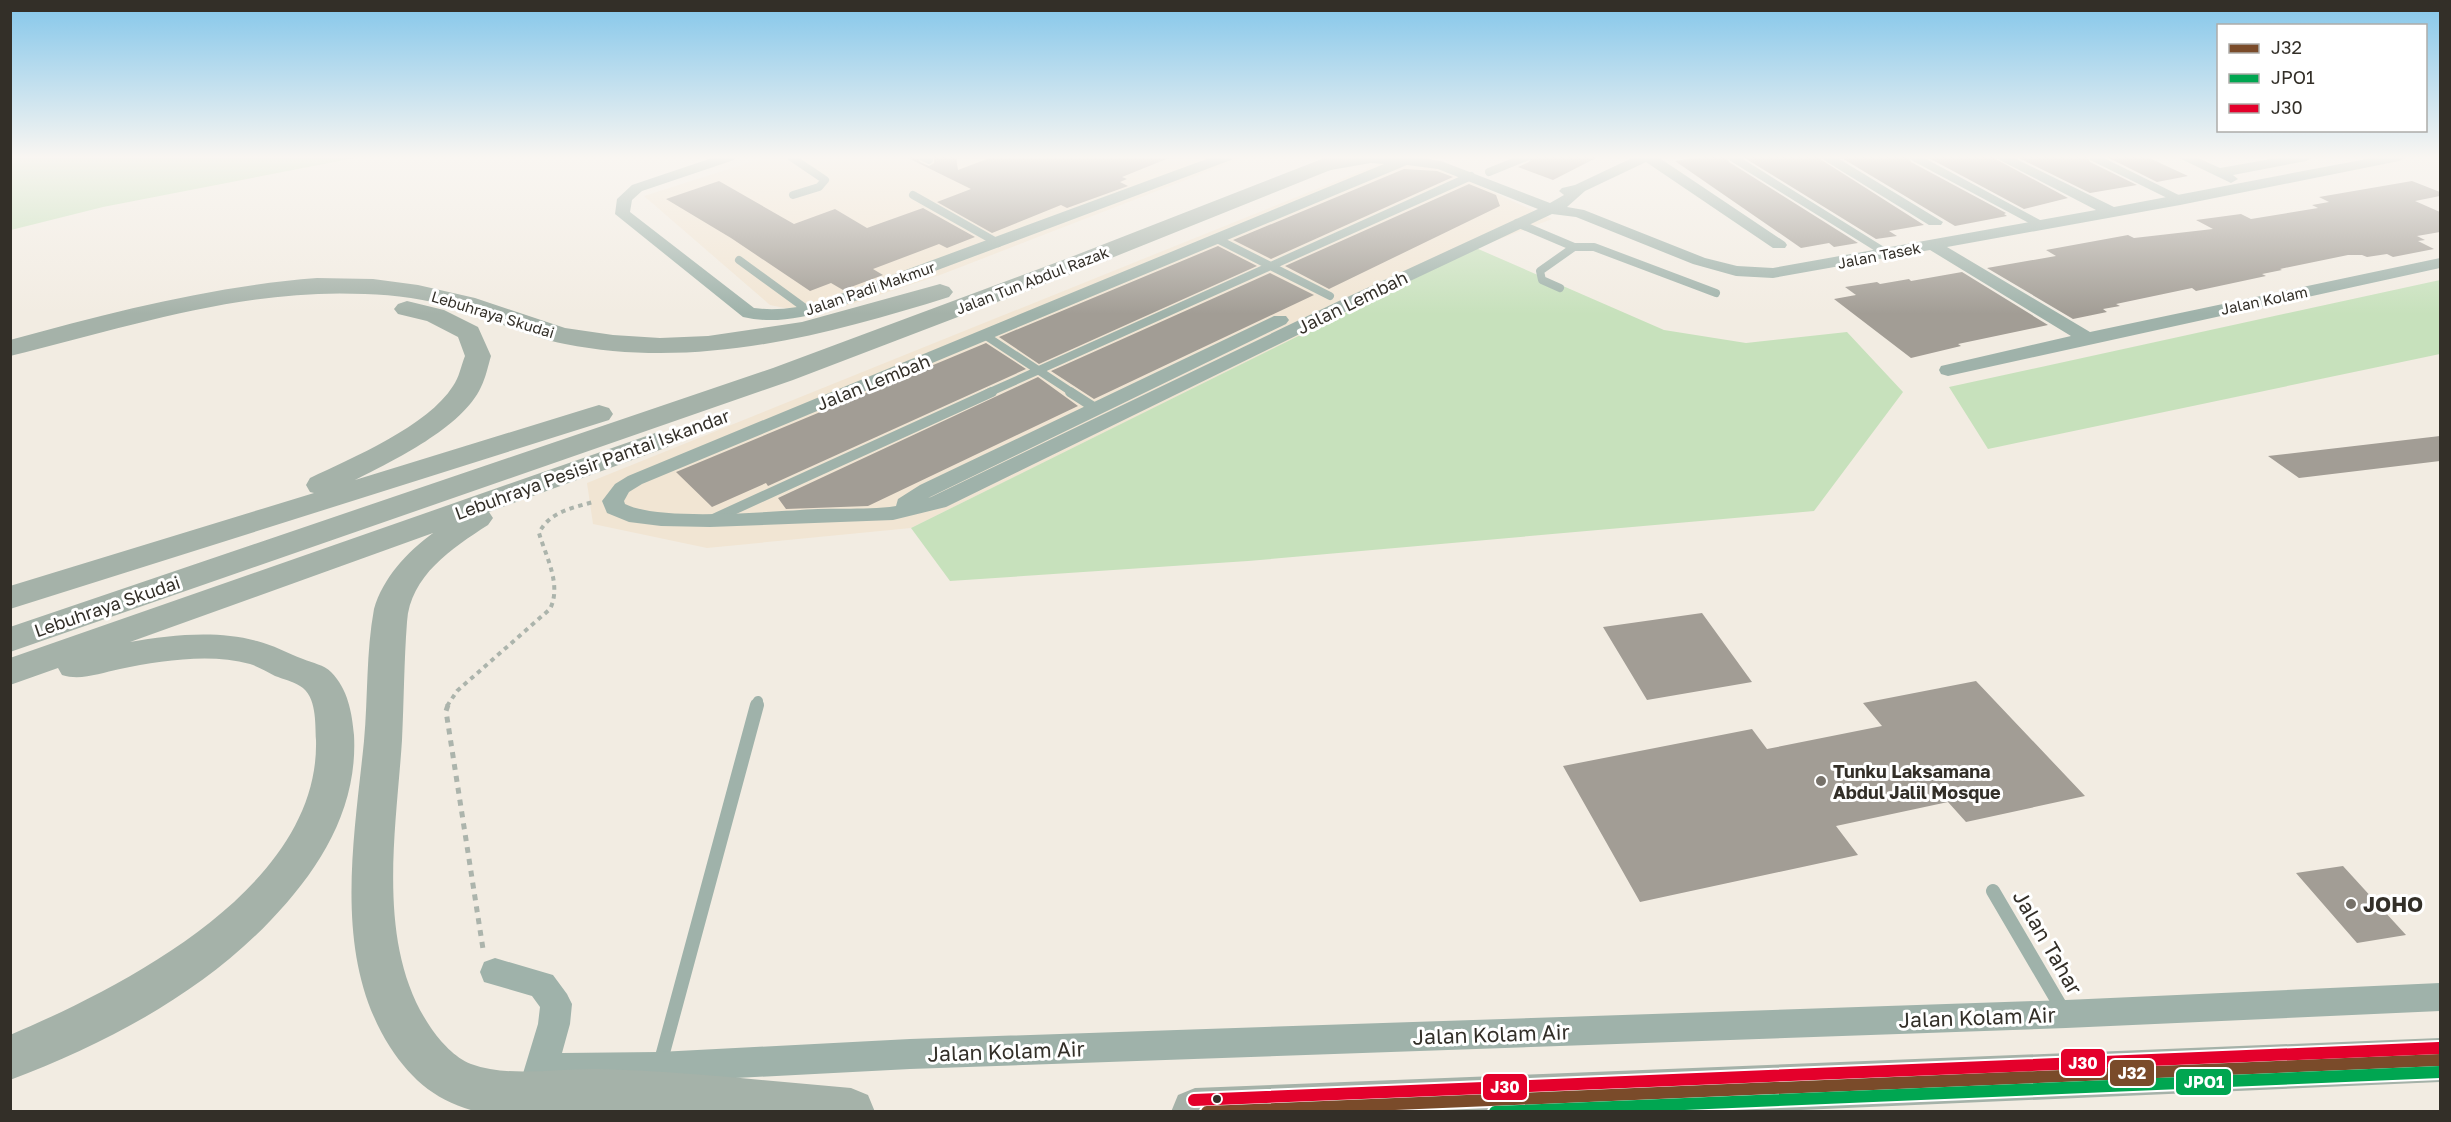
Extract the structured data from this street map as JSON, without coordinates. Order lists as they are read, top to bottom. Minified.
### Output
{"streets":{"highway":["Jalan Tun Abdul Razak","Lebuhraya Skudai","Lebuhraya Pesisir Pantai Iskandar"],"street":["Jalan Tasek","Jalan Padi Makmur","Jalan Kolam","Jalan Lembah","Jalan Kolam Air"],"lane":["Jalan Tahar"]},"crossings":[["Jalan Tun Abdul Razak","Lebuhraya Skudai"],["Jalan Tun Abdul Razak","Lebuhraya Pesisir Pantai Iskandar"],["Jalan Tahar","Jalan Kolam Air"]],"places":["Tunku Laksamana Abdul Jalil Mosque","JOHO"],"lines":["transit line J30","transit line J32","transit line JPO1"],"legend":["J32","JPO1","J30"]}
